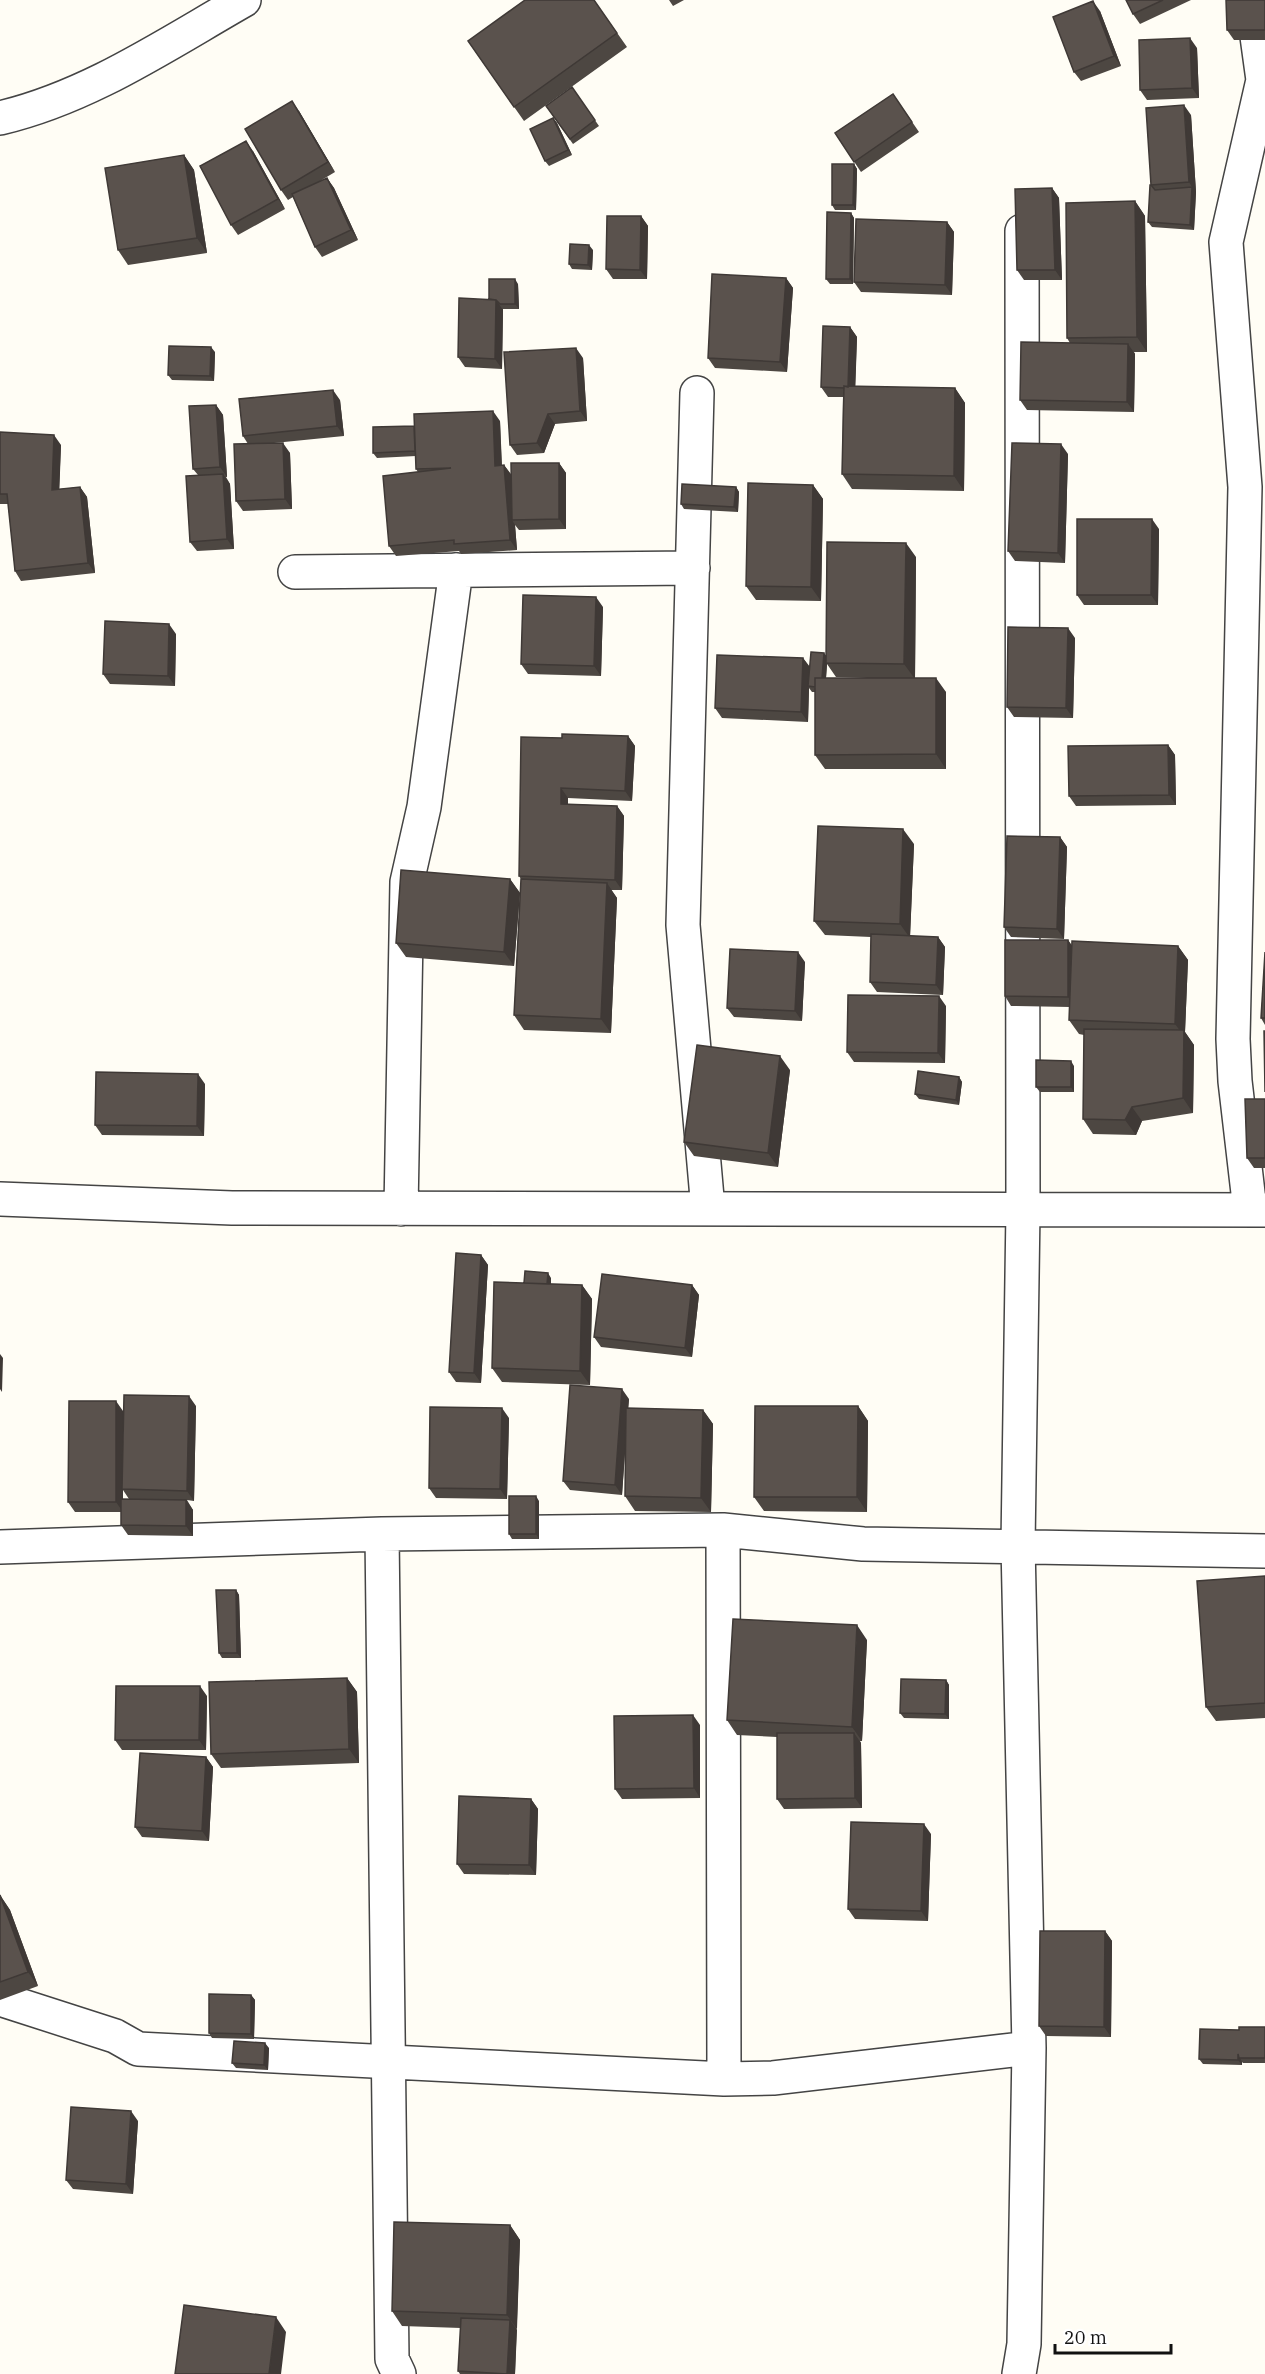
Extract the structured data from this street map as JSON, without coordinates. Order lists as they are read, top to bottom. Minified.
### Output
{"scale_bar":"20 m"}
